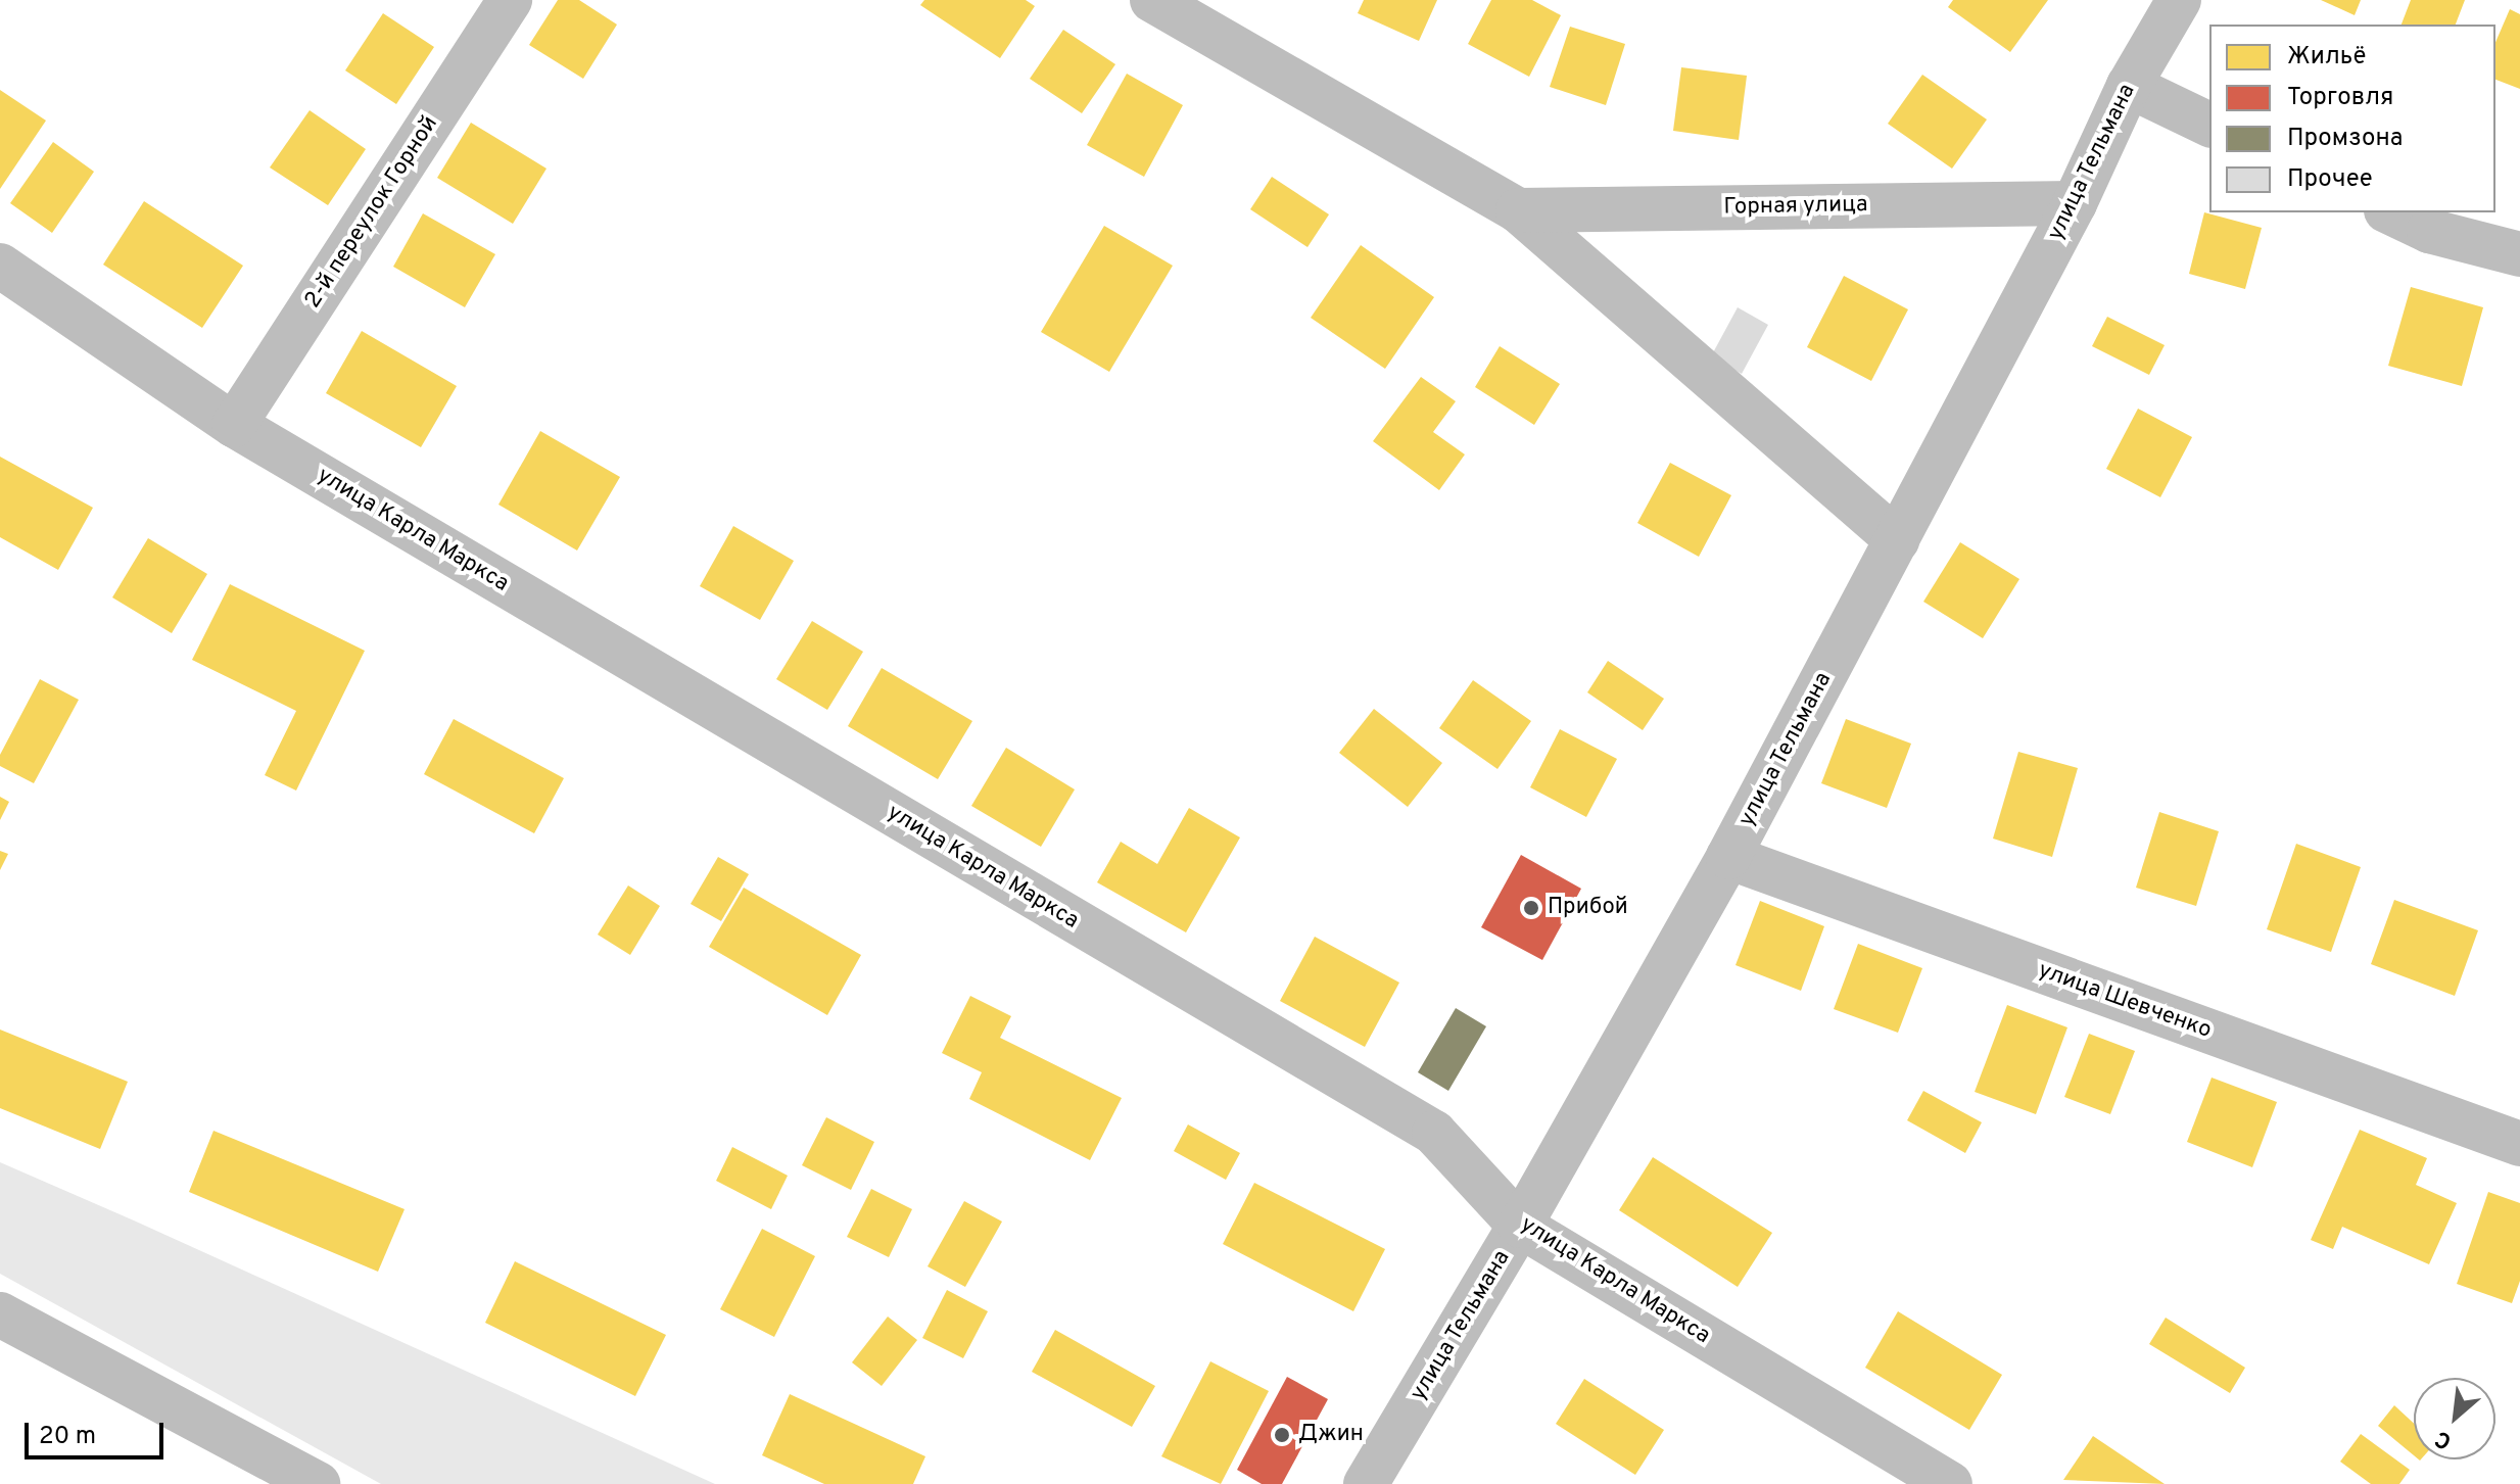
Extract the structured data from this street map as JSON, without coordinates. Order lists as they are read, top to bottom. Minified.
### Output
{"streets":{"street":["улица Тельмана","Горная улица","2-й переулок Горной","улица Карла Маркса","улица Шевченко"]},"crossings":[["улица Тельмана","Горная улица"],["улица Тельмана","улица Карла Маркса"],["улица Тельмана","улица Шевченко"],["2-й переулок Горной","улица Карла Маркса"]],"places":["Прибой","Джин"],"legend":["Жильё","Торговля","Промзона","Прочее"],"scale_bar":"20 m","north":"bottom left"}
